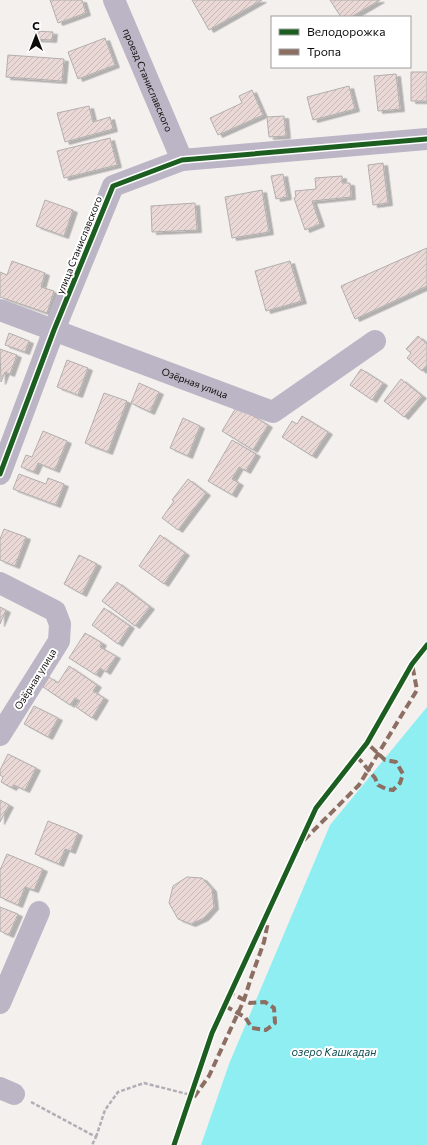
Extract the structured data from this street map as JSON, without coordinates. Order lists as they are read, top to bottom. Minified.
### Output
{"streets":{"street":["проезд Станиславского","улица Станиславского","Озёрная улица"]},"crossings":[["проезд Станиславского","улица Станиславского"],["улица Станиславского","Озёрная улица"]],"water":["озеро Кашкадан"],"legend":["Велодорожка","Тропа"],"north":"top"}
